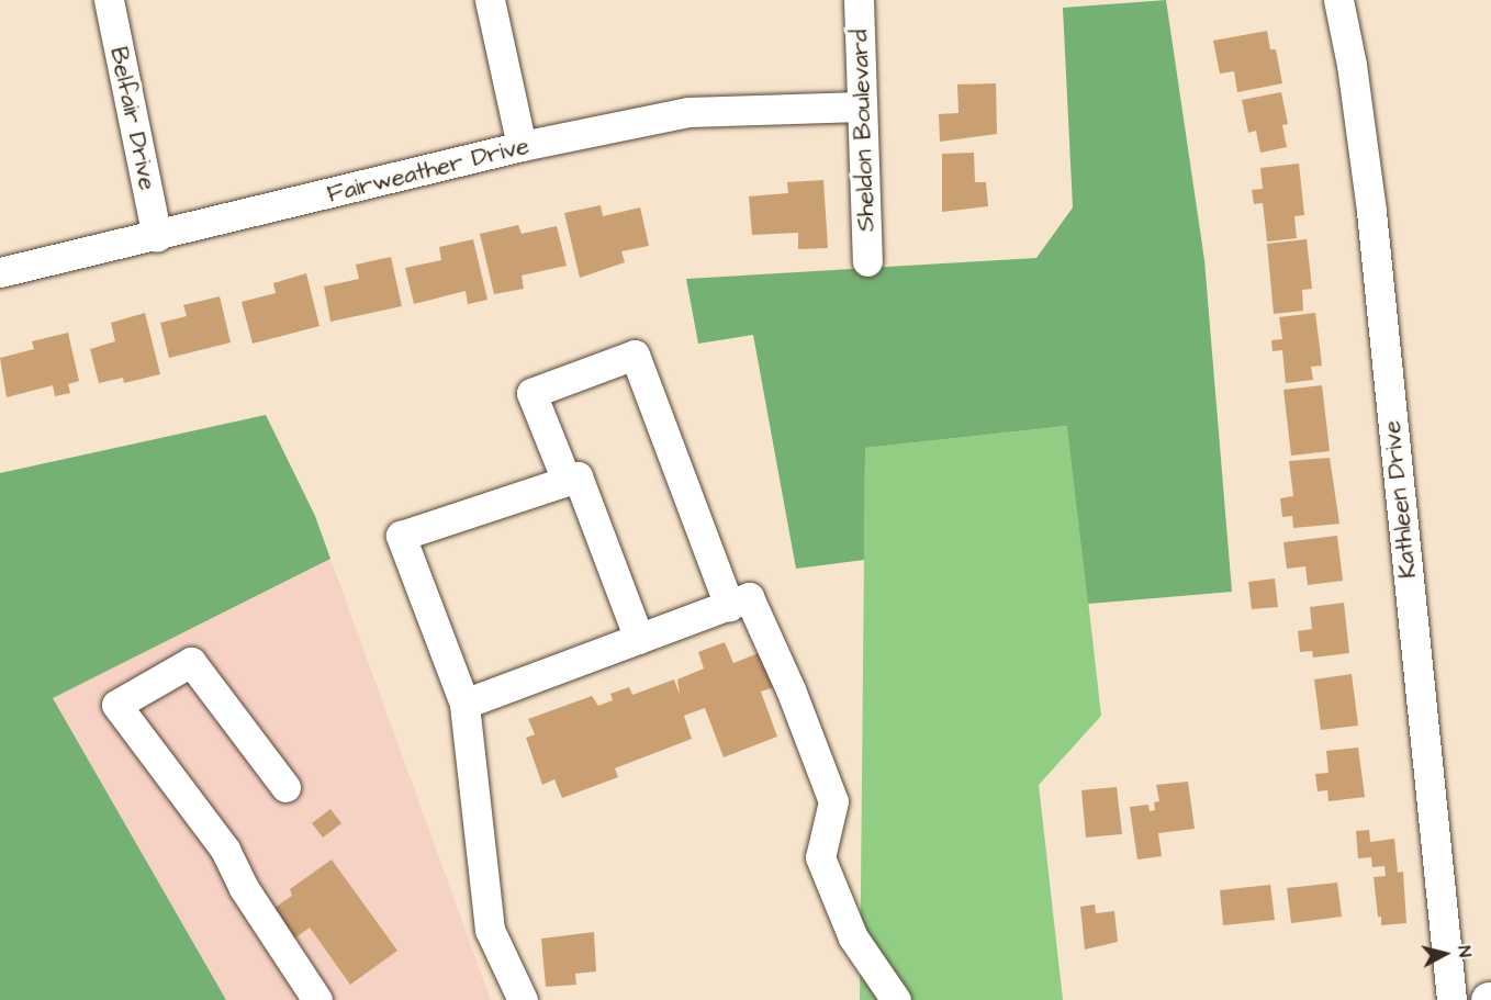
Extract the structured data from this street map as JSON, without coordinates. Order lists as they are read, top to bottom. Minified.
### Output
{"streets":{"street":["Belfair Drive","Sheldon Boulevard","Fairweather Drive","Kathleen Drive"]},"crossings":[["Belfair Drive","Fairweather Drive"],["Sheldon Boulevard","Fairweather Drive"]],"north":"right"}
